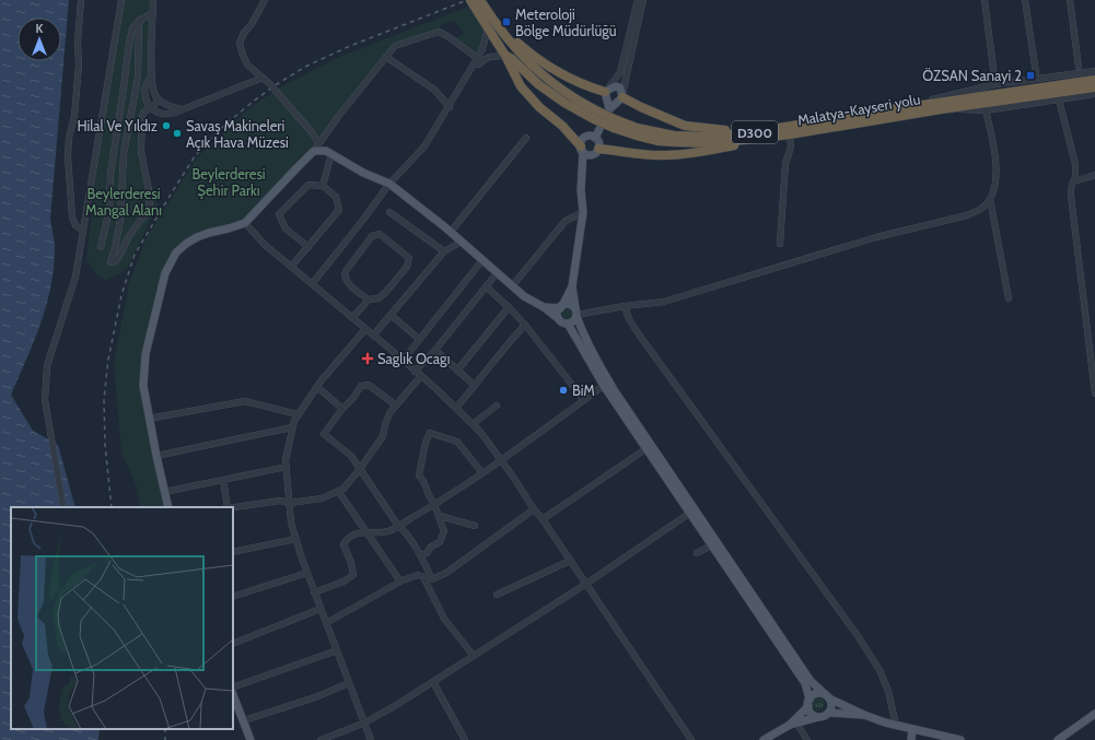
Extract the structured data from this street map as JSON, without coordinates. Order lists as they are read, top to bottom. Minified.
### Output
{"streets":{"highway":["Malatya-Kayseri yolu","D300"]},"crossings":[["Malatya-Kayseri yolu","D300"]],"parks":["Beylerderesi Şehir Parkı","Beylerderesi Mangal Alanı"],"places":{"transit":["Meteroloji Bölge Müdürlüğü","ÖZSAN Sanayi 2"],"other":["Hilal Ve Yıldız","Savaş Makineleri Açık Hava Müzesi","BiM"],"health":["Saglık Ocagı"]},"north":"top"}
